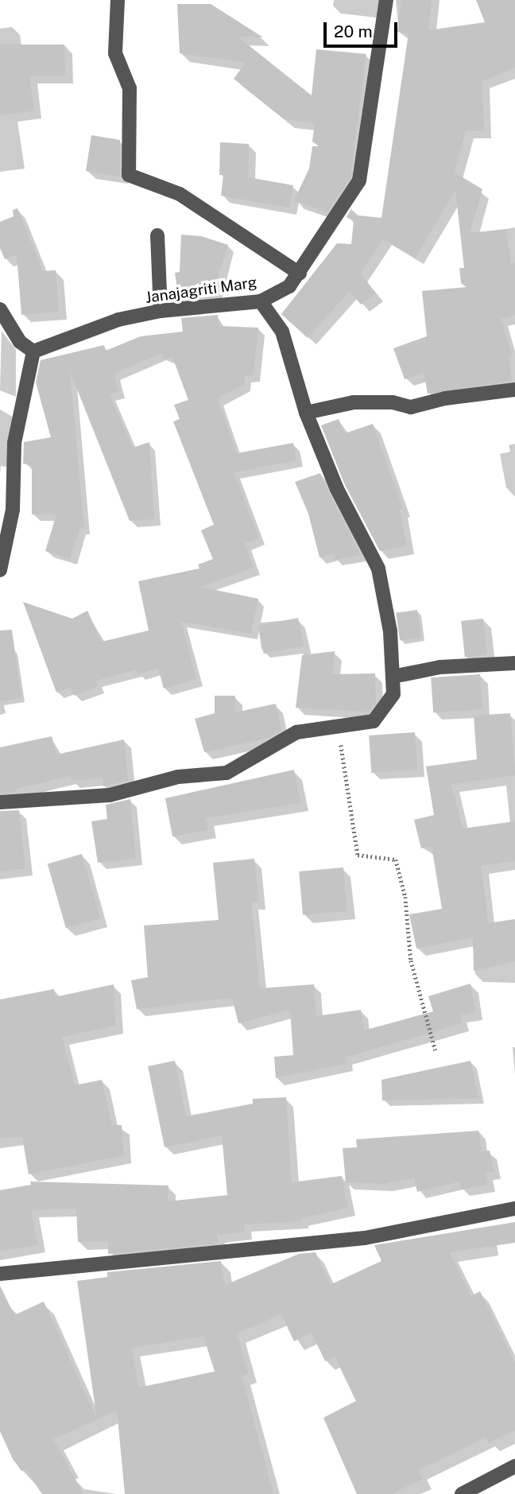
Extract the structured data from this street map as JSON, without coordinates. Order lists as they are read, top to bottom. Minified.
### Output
{"streets":{"street":["Janajagriti Marg"]},"scale_bar":"20 m"}
